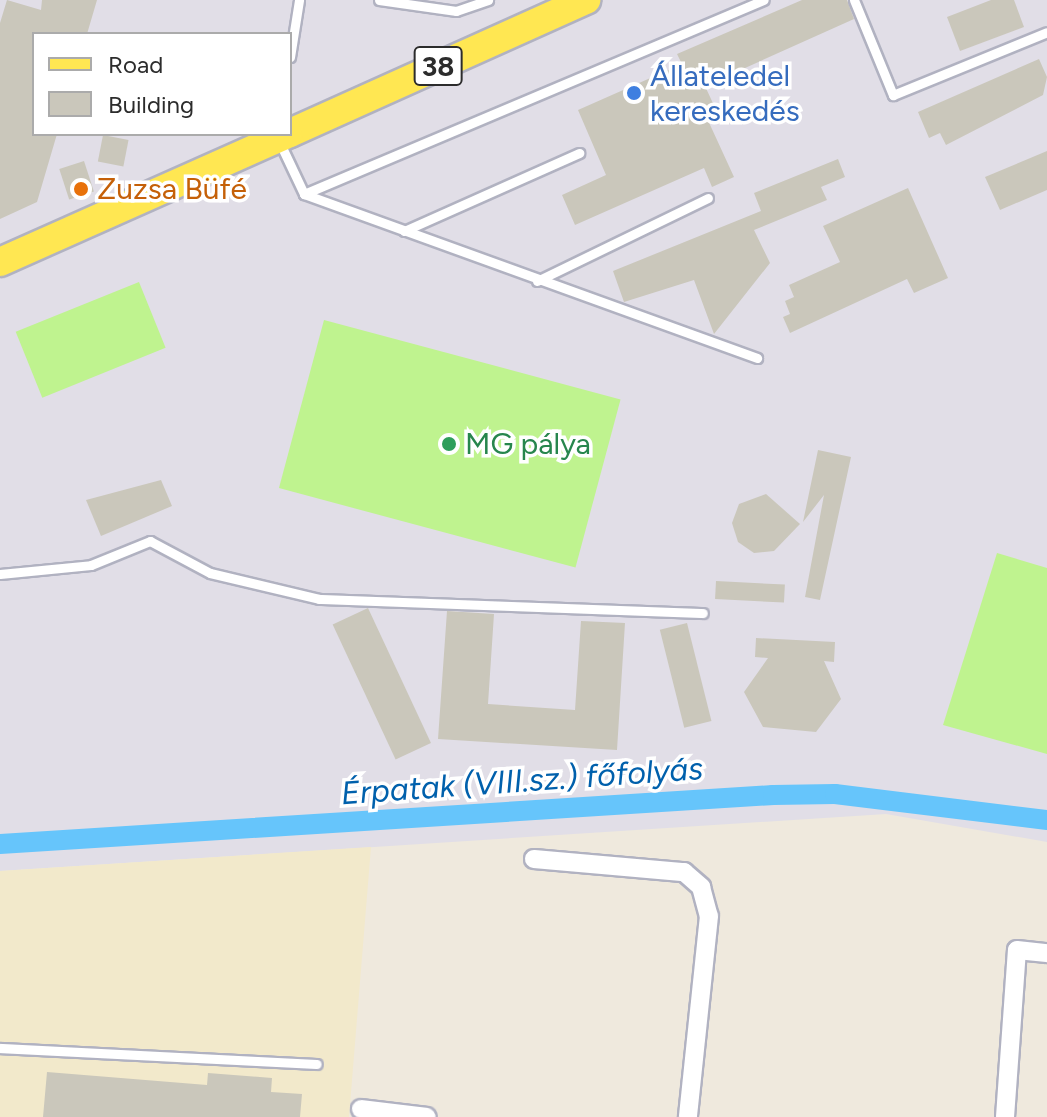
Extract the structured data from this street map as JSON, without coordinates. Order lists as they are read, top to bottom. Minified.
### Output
{"streets":{"main road":["38"]},"water":["Érpatak (VIII.sz.) főfolyás"],"places":["Állateledel kereskedés","Zuzsa Büfé","MG pálya"],"legend":["Road","Building"]}
